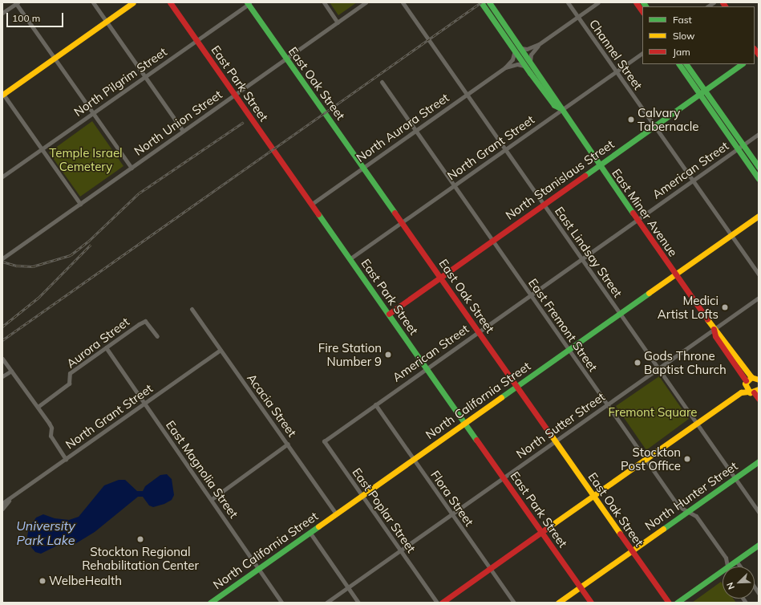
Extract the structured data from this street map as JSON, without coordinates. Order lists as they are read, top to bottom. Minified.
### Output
{"streets":{"street":["Channel Street","North Pilgrim Street","East Park Street","East Oak Street","North Union Street","North Aurora Street","North Grant Street","American Street","North Stanislaus Street","East Miner Avenue","East Lindsay Street","East Fremont Street","Aurora Street","North California Street","Acacia Street","North Sutter Street","East Magnolia Street","North Hunter Street","Flora Street","East Poplar Street"]},"crossings":[["Channel Street","North Grant Street"],["Channel Street","American Street"],["Channel Street","North Stanislaus Street"],["Channel Street","North California Street"],["North Pilgrim Street","East Park Street"],["North Pilgrim Street","East Oak Street"],["East Park Street","North Union Street"],["East Park Street","North Aurora Street"],["East Park Street","North Grant Street"],["East Park Street","American Street"],["East Park Street","North Stanislaus Street"],["East Park Street","North California Street"],["East Park Street","North Sutter Street"],["East Park Street","North Hunter Street"],["East Oak Street","North Union Street"],["East Oak Street","North Aurora Street"],["East Oak Street","North Grant Street"],["East Oak Street","American Street"],["East Oak Street","North Stanislaus Street"],["East Oak Street","North California Street"],["East Oak Street","North Sutter Street"],["East Oak Street","North Hunter Street"],["North Aurora Street","East Miner Avenue"],["North Aurora Street","East Lindsay Street"],["North Aurora Street","East Fremont Street"],["North Grant Street","East Miner Avenue"],["North Grant Street","East Lindsay Street"],["North Grant Street","East Fremont Street"],["North Grant Street","Acacia Street"],["North Grant Street","East Magnolia Street"],["American Street","East Miner Avenue"],["American Street","East Lindsay Street"],["American Street","East Fremont Street"],["American Street","Flora Street"],["American Street","East Poplar Street"],["North Stanislaus Street","East Miner Avenue"],["North Stanislaus Street","East Lindsay Street"],["North Stanislaus Street","East Fremont Street"],["East Miner Avenue","North California Street"],["East Miner Avenue","North Sutter Street"],["East Lindsay Street","North California Street"],["East Lindsay Street","North Sutter Street"],["East Lindsay Street","North Hunter Street"],["East Fremont Street","North California Street"],["East Fremont Street","North Sutter Street"],["East Fremont Street","North Hunter Street"],["Aurora Street","East Magnolia Street"],["North California Street","Acacia Street"],["North California Street","East Magnolia Street"],["North California Street","Flora Street"],["North California Street","East Poplar Street"],["North Sutter Street","Flora Street"],["North Sutter Street","East Poplar Street"]],"water":["University Park Lake"],"parks":["Temple Israel Cemetery","Fremont Square"],"places":["Calvary Tabernacle","Medici Artist Lofts","Fire Station Number 9","Gods Throne Baptist Church","Stockton Post Office","Stockton Regional Rehabilitation Center","WelbeHealth"],"legend":["Fast","Slow","Jam"],"scale_bar":"100 m","north":"bottom left"}
